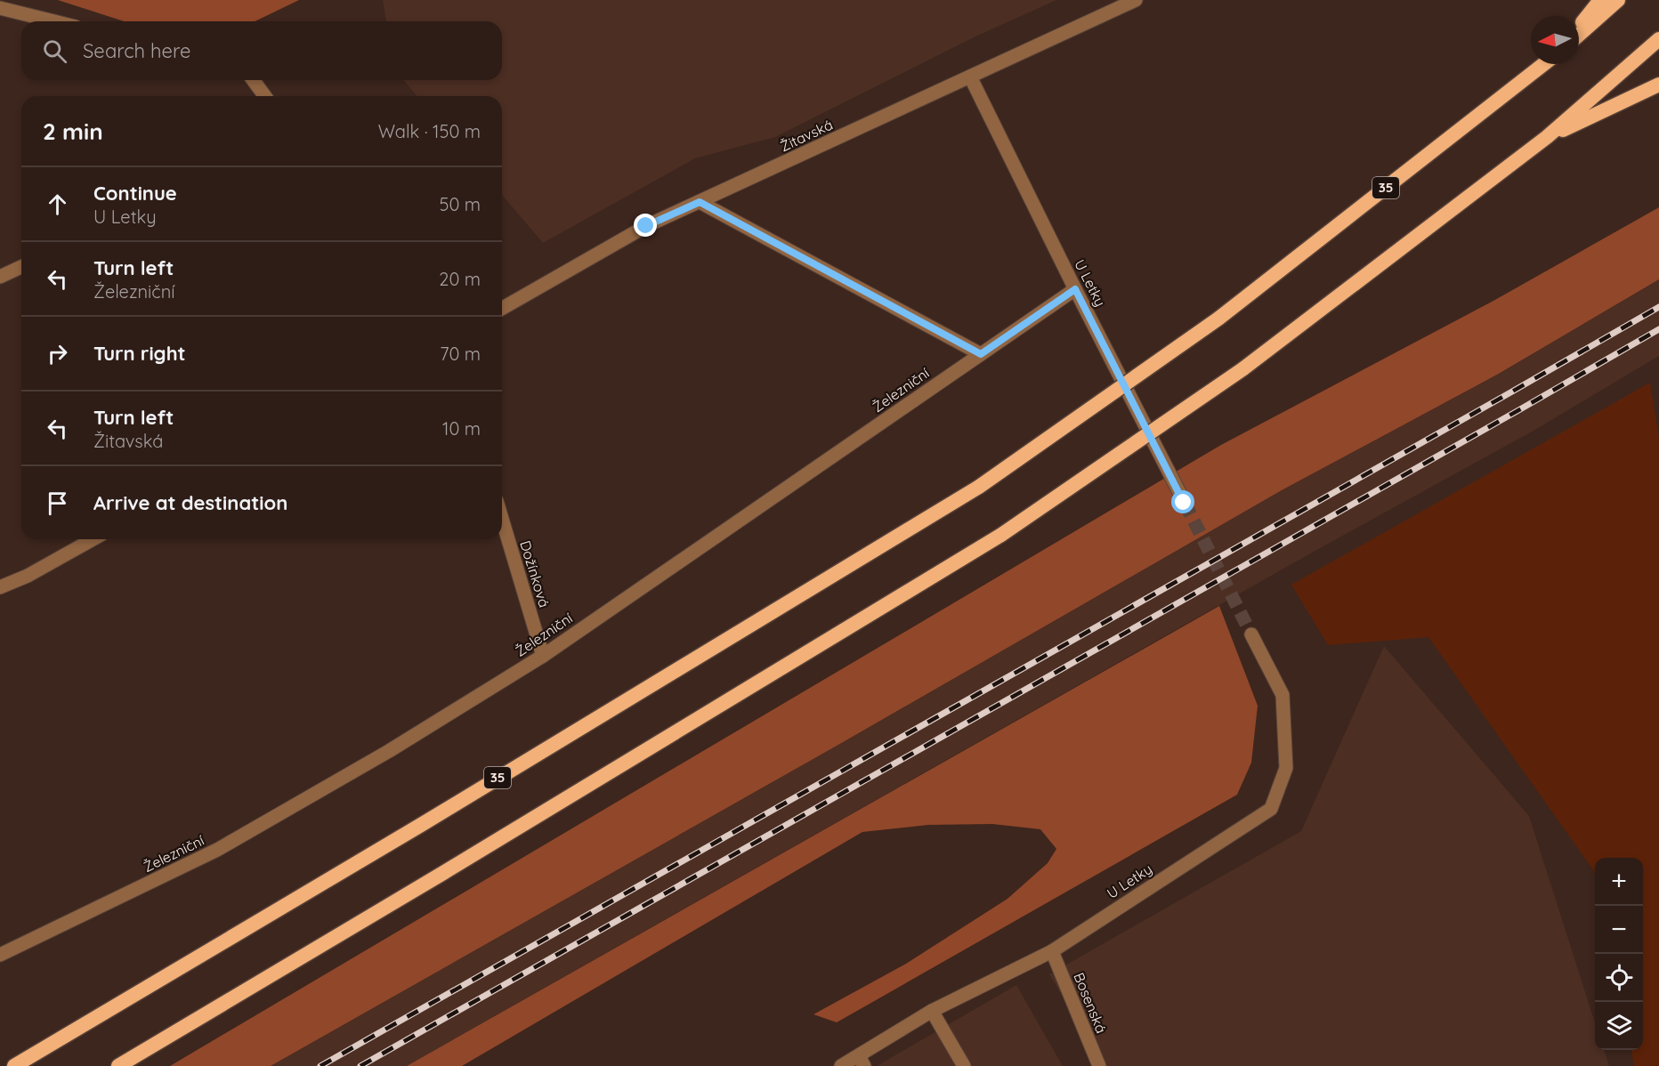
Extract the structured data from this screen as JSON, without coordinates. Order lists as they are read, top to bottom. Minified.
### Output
{"streets":{"highway":["35"],"street":["Žitavská","U Letky","Železniční","Dožínková","Bosenská"]},"crossings":[["Žitavská","U Letky"],["U Letky","Železniční"],["U Letky","Bosenská"],["Železniční","Dožínková"]],"north":"left","page":{"search":"Search here","heading":["2 min","Walk · 150 m"],"list":[["Continue","U Letky","50 m"],["Turn left","Železniční","20 m"],["Turn right","70 m"],["Turn left","Žitavská","10 m"],"Arrive at destination"],"map_buttons":["+","−"]}}
